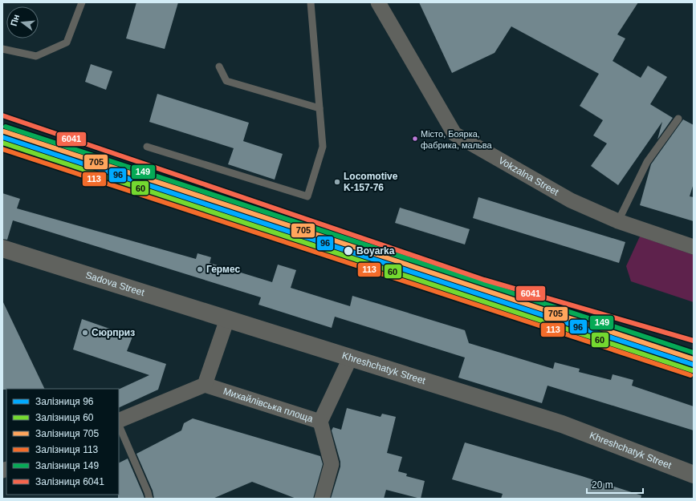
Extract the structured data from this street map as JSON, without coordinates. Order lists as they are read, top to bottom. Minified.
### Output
{"streets":{"street":["Vokzalna Street","Sadova Street","Khreshchatyk Street","Михайлівська площа"]},"crossings":[["Sadova Street","Khreshchatyk Street"],["Khreshchatyk Street","Михайлівська площа"]],"places":["Місто, Боярка, фабрика, мальва","Locomotive K-157-76","Boyarka","Гермес","Сюрприз"],"lines":["rail line 6041","rail line 149","rail line 705","rail line 96","rail line 60","rail line 113"],"legend":["Залізниця 96","Залізниця 60","Залізниця 705","Залізниця 113","Залізниця 149","Залізниця 6041"],"scale_bar":"20 m","north":"left"}
